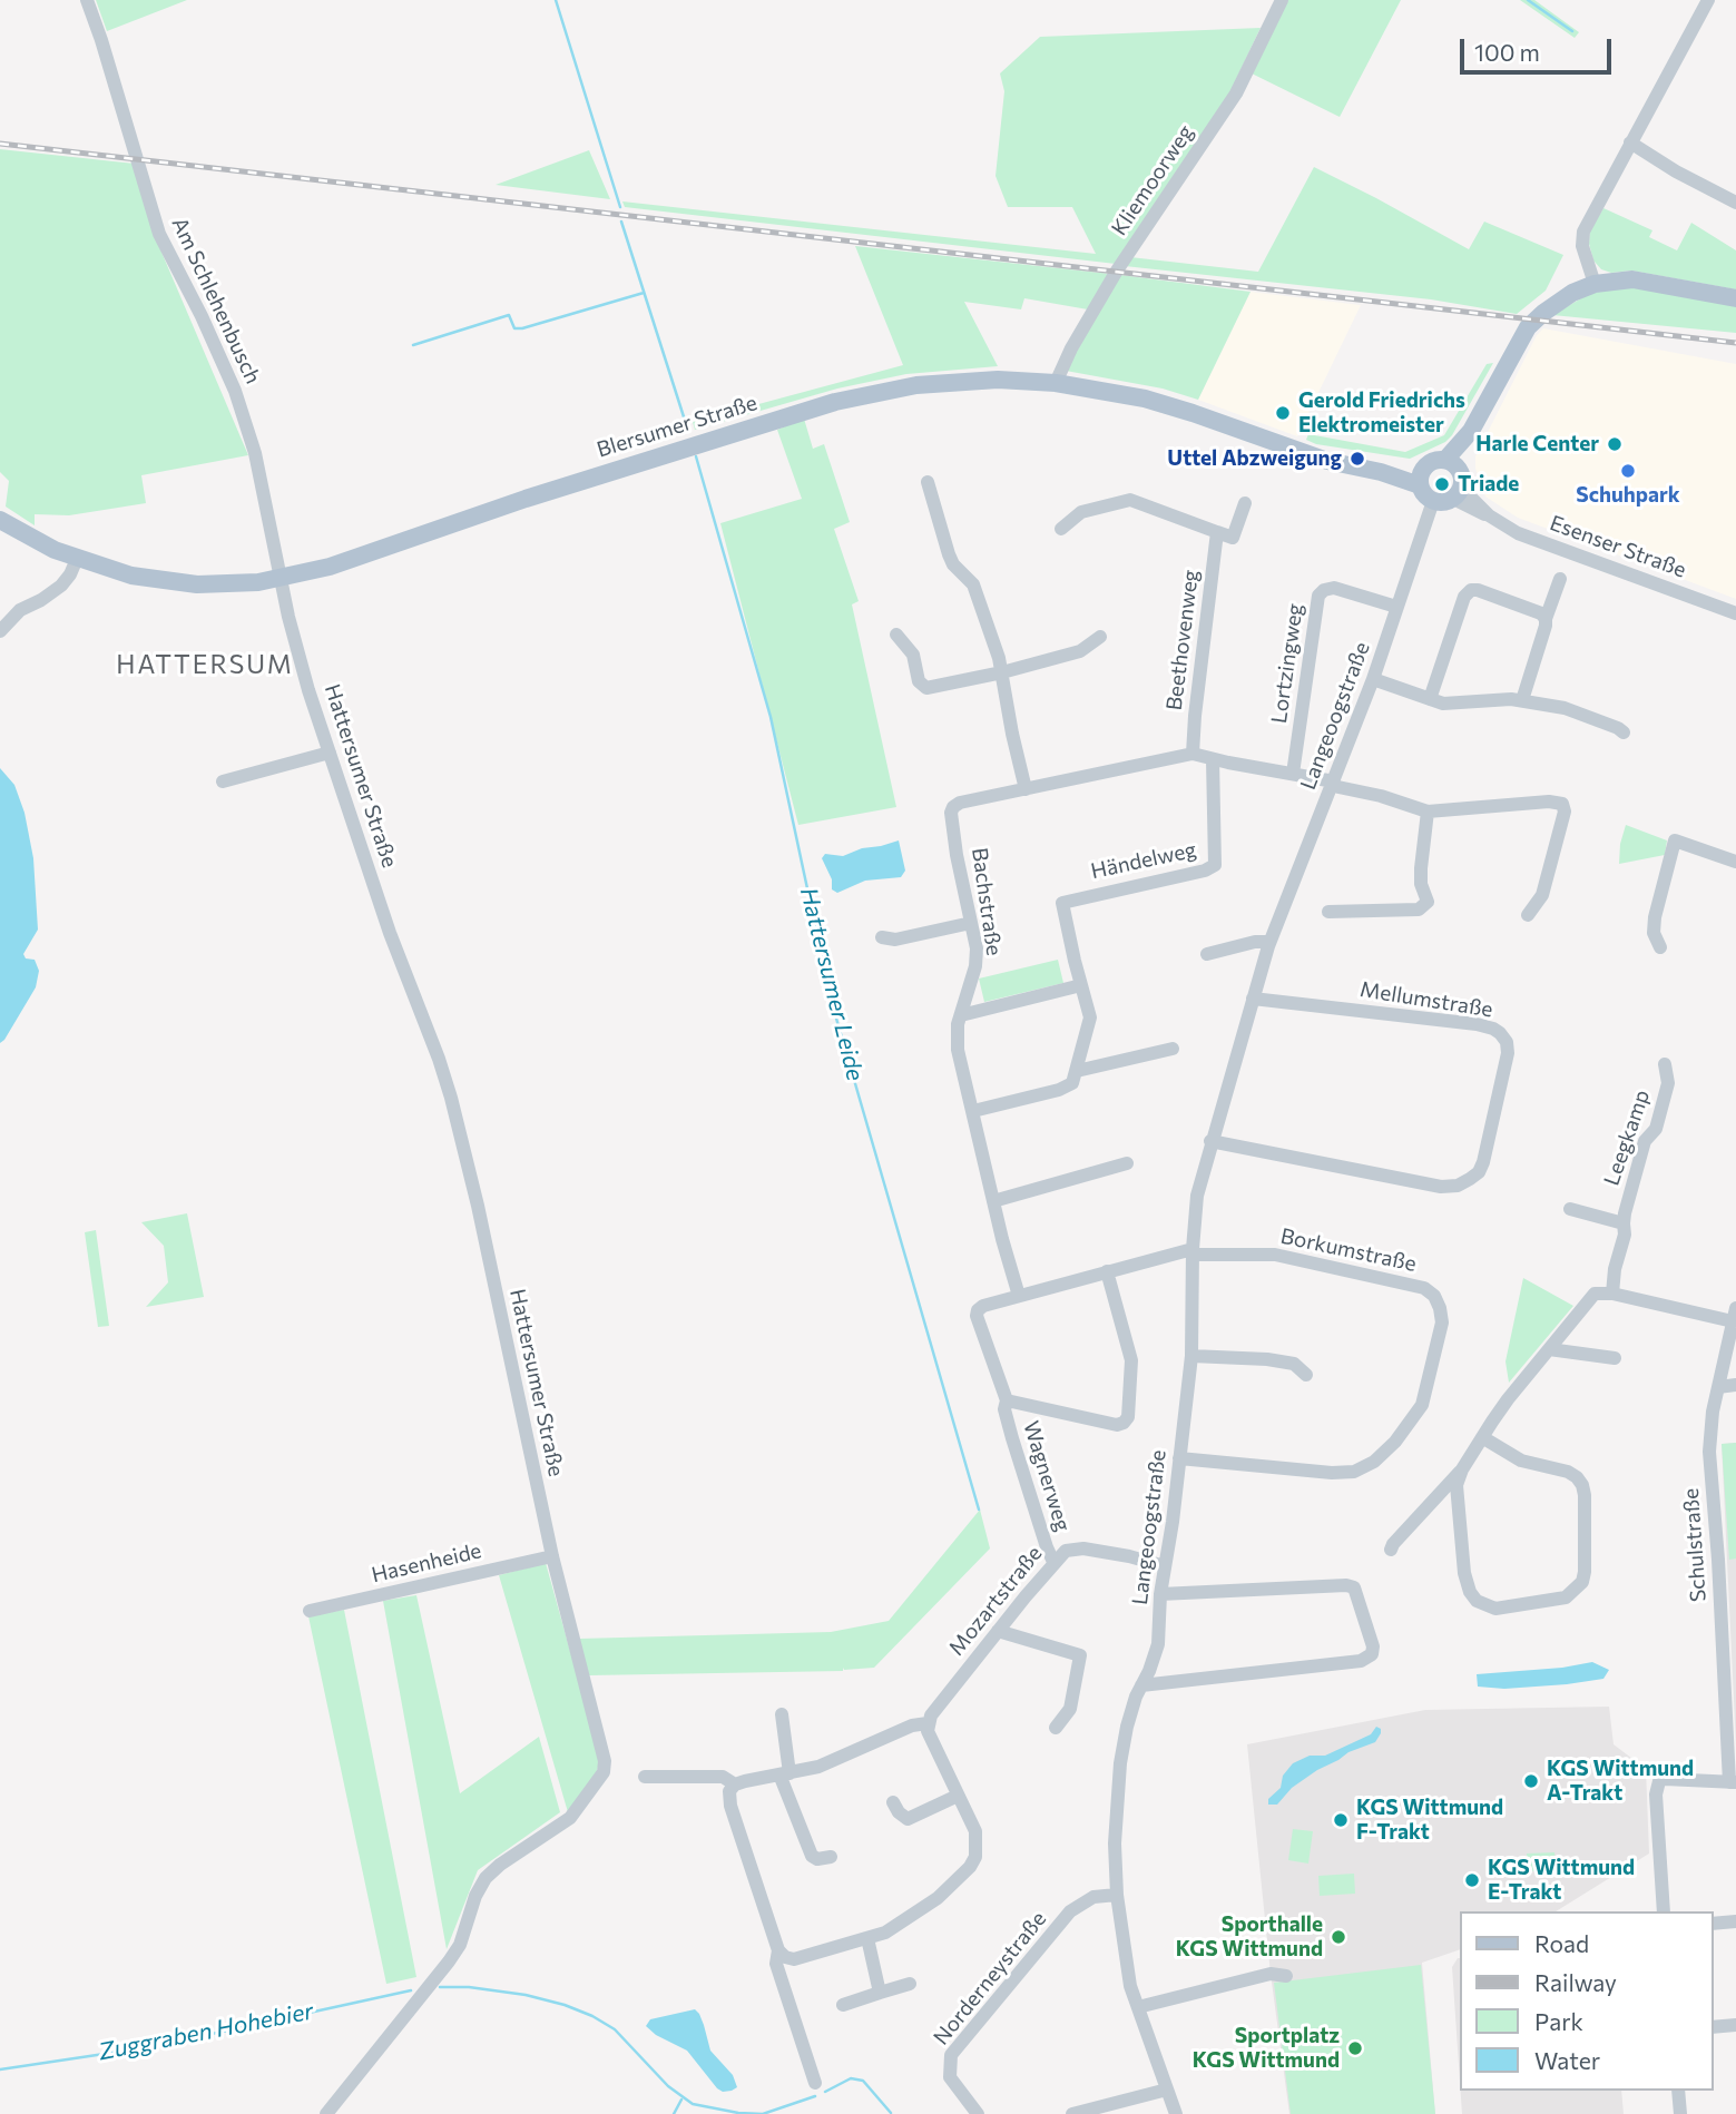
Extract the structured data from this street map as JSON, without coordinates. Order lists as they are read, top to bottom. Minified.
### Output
{"streets":{"main road":["Blersumer Straße"],"street":["Kliemoorweg","Am Schlehenbusch","Esenser Straße","Beethovenweg","Lortzingweg","Langeoogstraße","Hattersumer Straße","Händelweg","Bachstraße","Mellumstraße","Leegkamp","Borkumstraße","Wagnerweg","Schulstraße","Hasenheide","Mozartstraße","Norderneystraße"]},"crossings":[["Kliemoorweg","Blersumer Straße"],["Am Schlehenbusch","Blersumer Straße"],["Am Schlehenbusch","Hattersumer Straße"],["Blersumer Straße","Esenser Straße"],["Blersumer Straße","Langeoogstraße"],["Blersumer Straße","Hattersumer Straße"],["Esenser Straße","Langeoogstraße"],["Beethovenweg","Bachstraße"],["Lortzingweg","Langeoogstraße"],["Lortzingweg","Bachstraße"],["Langeoogstraße","Bachstraße"],["Langeoogstraße","Mellumstraße"],["Langeoogstraße","Borkumstraße"],["Langeoogstraße","Mozartstraße"],["Langeoogstraße","Norderneystraße"],["Hattersumer Straße","Hasenheide"],["Händelweg","Bachstraße"],["Bachstraße","Wagnerweg"],["Wagnerweg","Mozartstraße"]],"districts":["HATTERSUM"],"water":["Hattersumer Leide","Zuggraben Hohebier"],"places":["Gerold Friedrichs Elektromeister","Harle Center","Uttel Abzweigung","Schuhpark","Triade","KGS Wittmund A-Trakt","KGS Wittmund F-Trakt","KGS Wittmund E-Trakt","Sporthalle KGS Wittmund","Sportplatz KGS Wittmund"],"legend":["Road","Railway","Park","Water"],"scale_bar":"100 m"}
